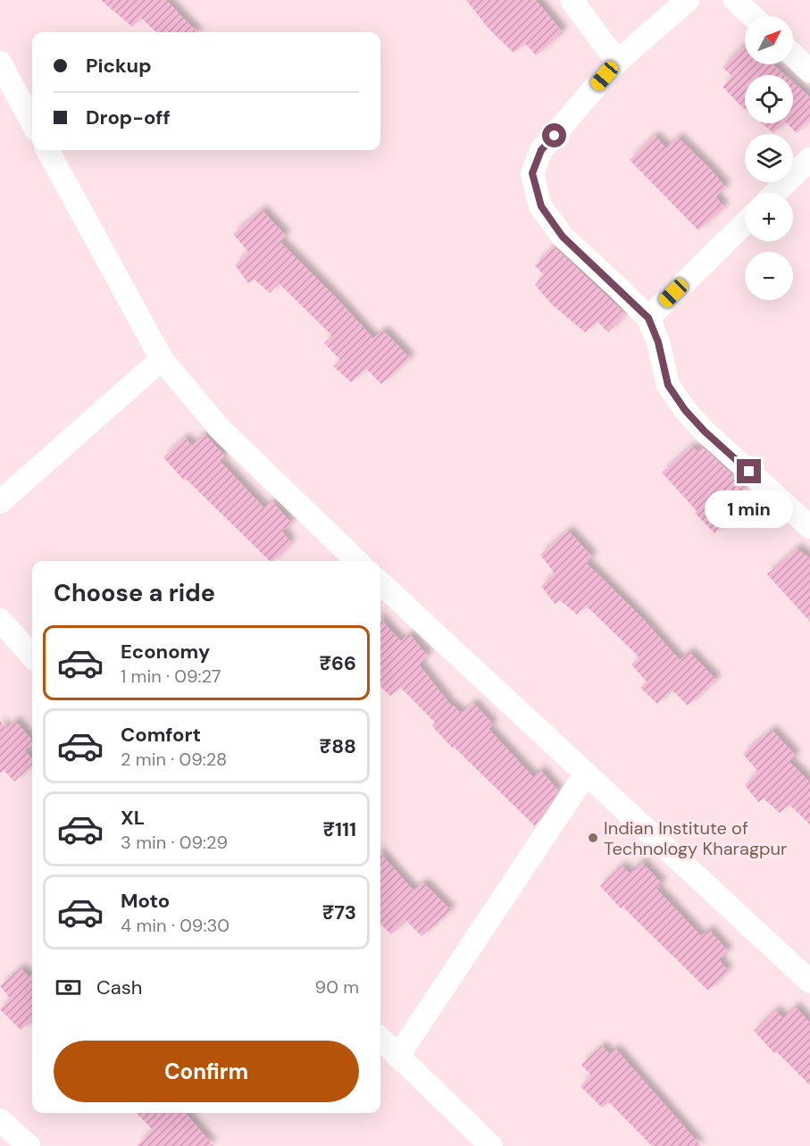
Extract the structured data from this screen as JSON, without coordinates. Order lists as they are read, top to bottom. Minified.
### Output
{"places":["Indian Institute of Technology Kharagpur"],"north":"top right","page":{"map_buttons":["+","−"],"banner":["Pickup","Drop-off"],"bubble":"1 min","heading":"Choose a ride","list":[{"name":"Economy","note":"1 min · 09:27","value":"₹66"},{"name":"Comfort","note":"2 min · 09:28","value":"₹88"},{"name":"XL","note":"3 min · 09:29","value":"₹111"},{"name":"Moto","note":"4 min · 09:30","value":"₹73"}],"pay":["Cash","90 m"],"buttons":"Confirm"}}
